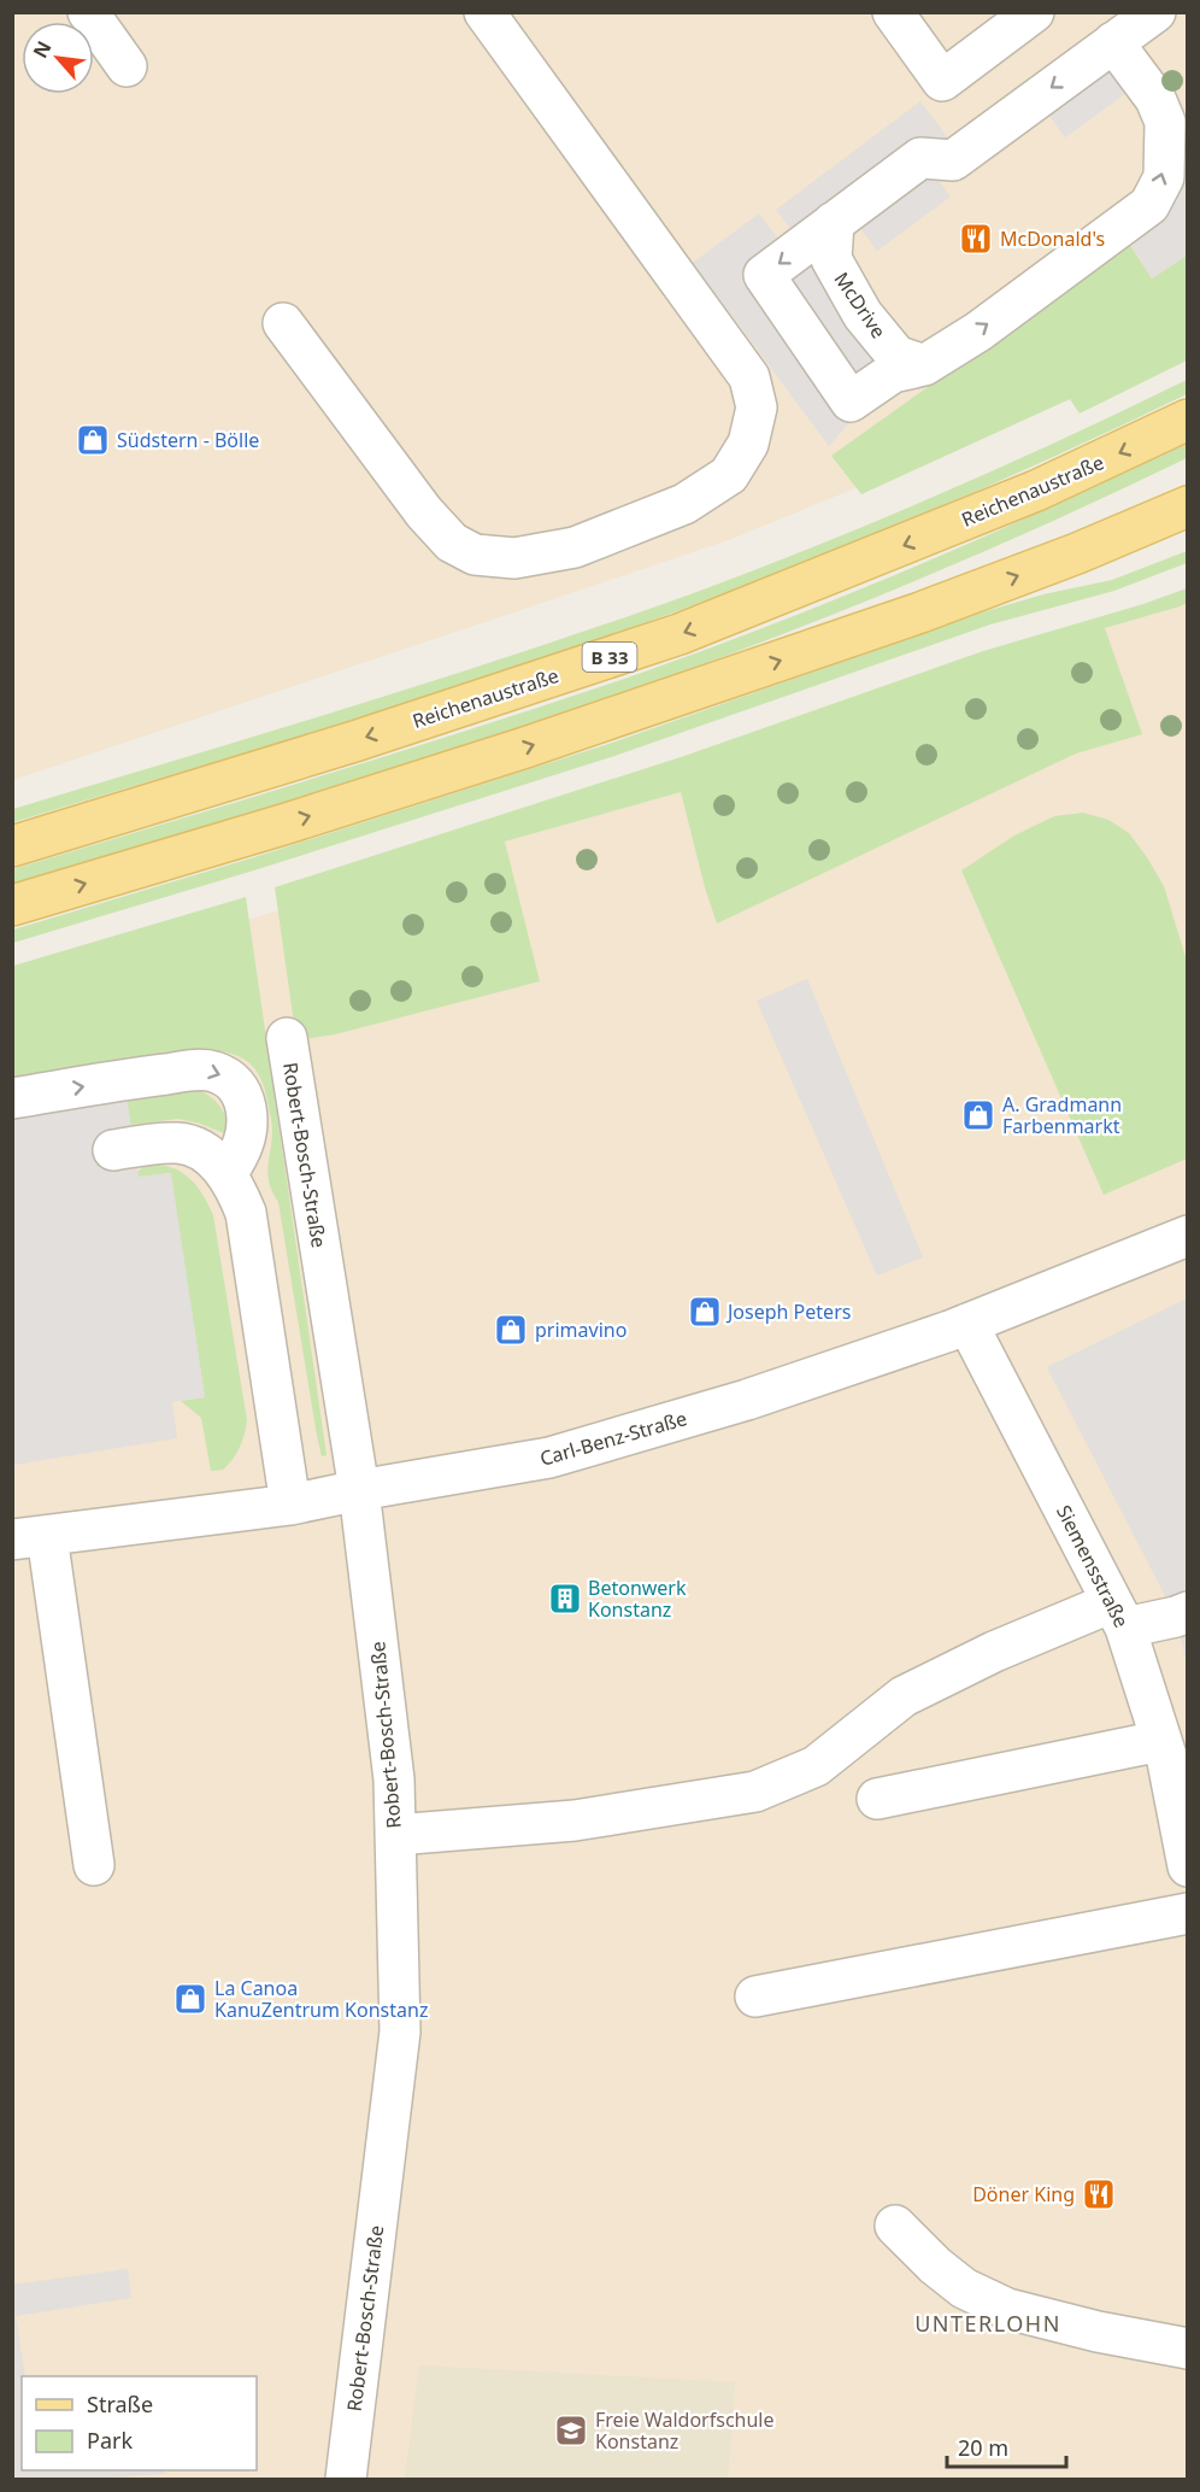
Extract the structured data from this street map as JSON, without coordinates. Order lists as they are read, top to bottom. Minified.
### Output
{"streets":{"main road":["Reichenaustraße","B 33"],"street":["McDrive","Robert-Bosch-Straße","Carl-Benz-Straße","Siemensstraße"]},"crossings":[["Robert-Bosch-Straße","Carl-Benz-Straße"],["Carl-Benz-Straße","Siemensstraße"]],"districts":["UNTERLOHN"],"places":{"restaurant":["McDonald's","Döner King"],"shop":["Südstern - Bölle","A. Gradmann Farbenmarkt","Joseph Peters","primavino","La Canoa KanuZentrum Konstanz"],"building":["Betonwerk Konstanz"],"school or university":["Freie Waldorfschule Konstanz"]},"legend":["Straße","Park"],"scale_bar":"20 m","north":"top left"}
